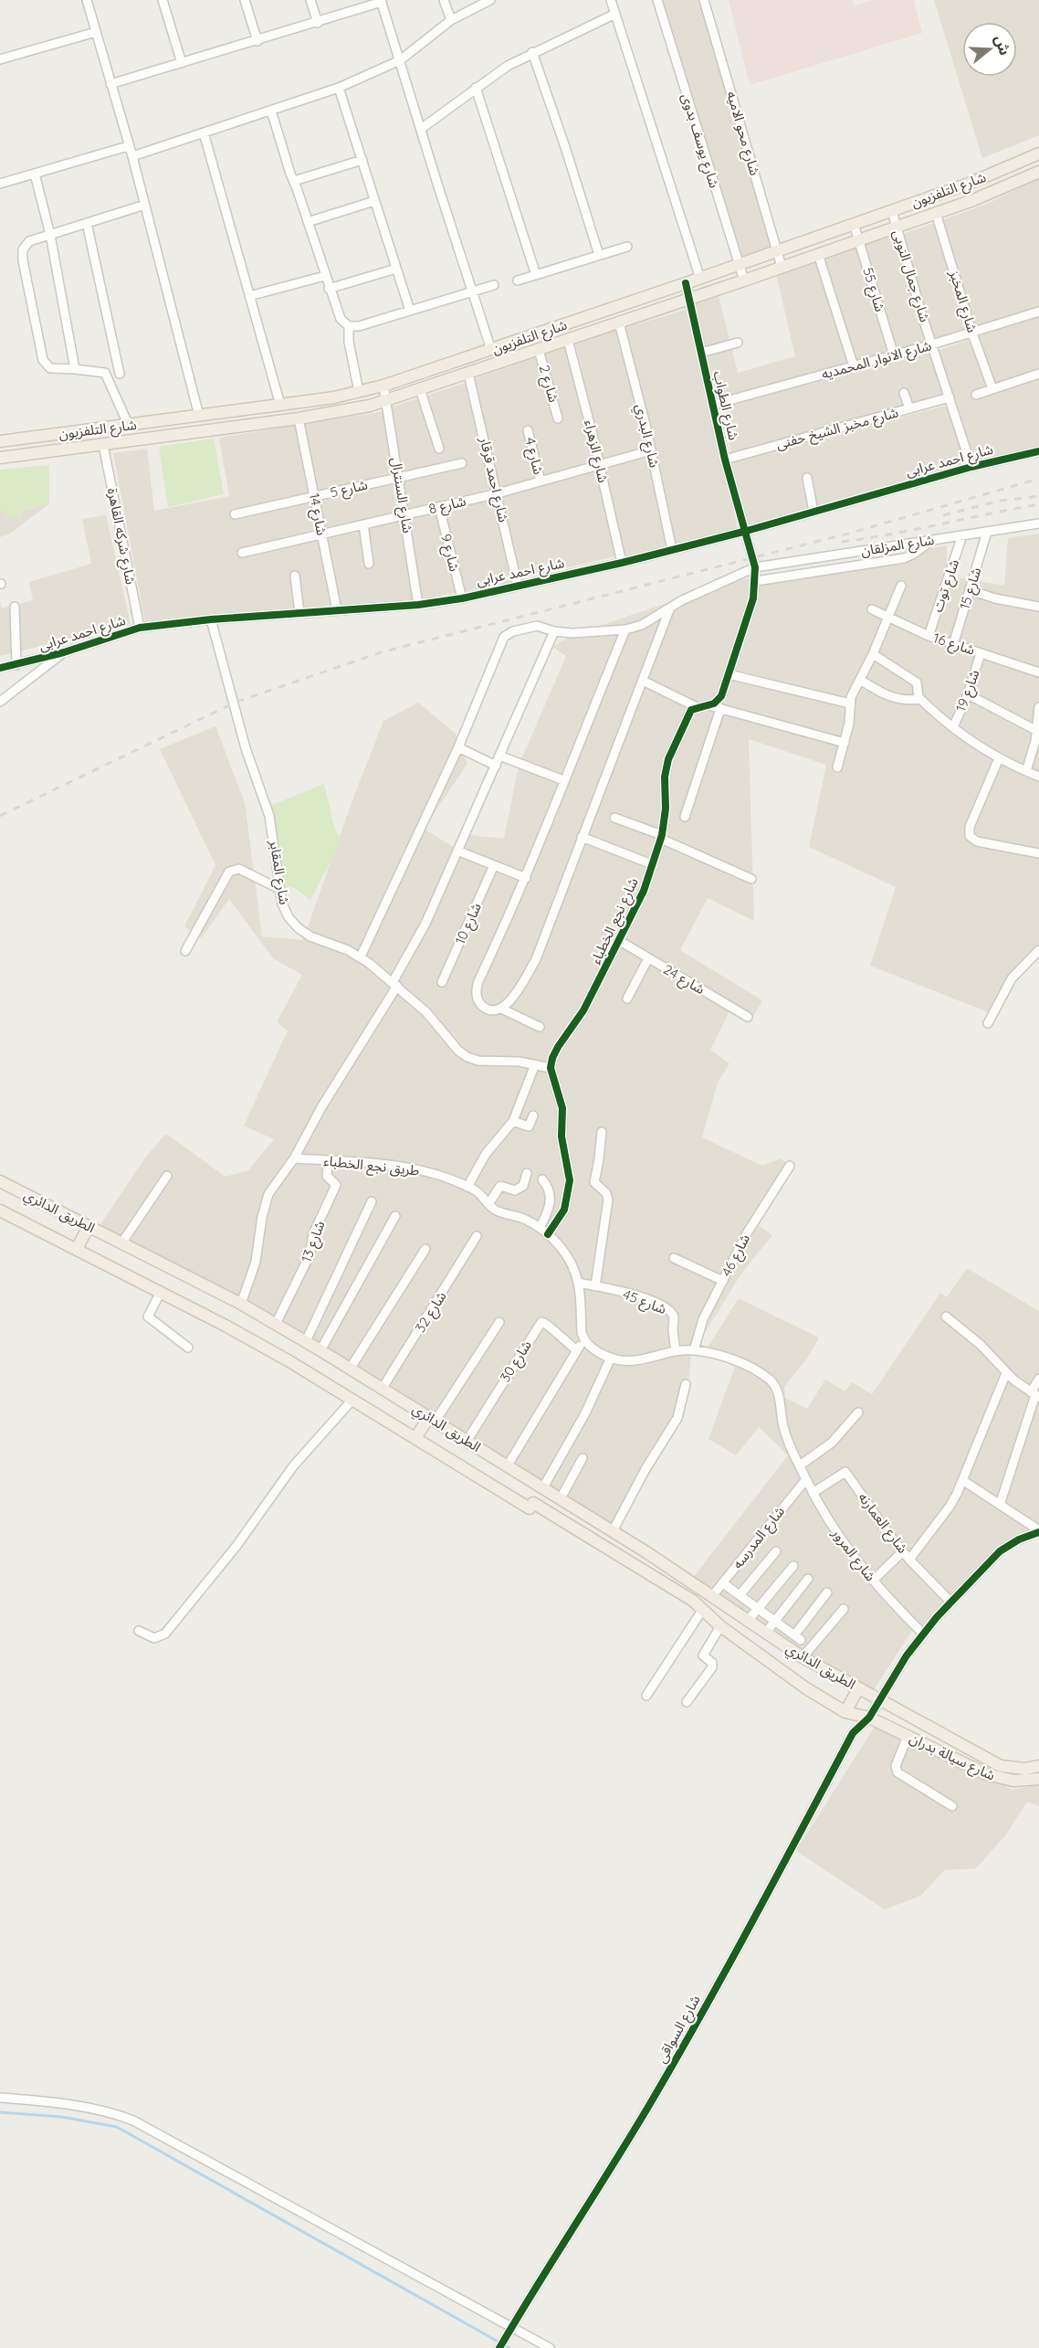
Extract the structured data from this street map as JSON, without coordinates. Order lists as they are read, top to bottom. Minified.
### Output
{"streets":{"main road":["شارع التلفزيون","الطريق الدائري","شارع سيالة بدران"],"street":["شارع محو الاميه","شارع يوسف بدوى","شارع جمال النوبى","شارع 55","شارع المخبز","شارع الانوار المحمديه","شارع 2","شارع الطواب","شارع مخبز الشيخ حفنى","شارع البدري","شارع الزهراء","شارع 4","شارع احمد عرابى","شارع احمد قرقار","شارع 5","شارع السنترال","شارع 8","شارع 14","شارع شركه القاهرة","شارع المزلقان","شارع 9","شارع توت","شارع 15","شارع 16","شارع 19","شارع المقابر","شارع نجع الخطباء","شارع 10","شارع 24","طريق نجع الخطباء","شارع 13","شارع 46","شارع 45","شارع 32","شارع 30","شارع العمارنه","شارع المدرسه","شارع المرور","شارع السواقى"]},"crossings":[["شارع محو الاميه","شارع التلفزيون"],["شارع يوسف بدوى","شارع التلفزيون"],["شارع التلفزيون","شارع جمال النوبى"],["شارع التلفزيون","شارع 55"],["شارع التلفزيون","شارع المخبز"],["شارع التلفزيون","شارع 2"],["شارع التلفزيون","شارع الطواب"],["شارع التلفزيون","شارع البدري"],["شارع التلفزيون","شارع الزهراء"],["شارع التلفزيون","شارع احمد قرقار"],["شارع التلفزيون","شارع السنترال"],["شارع التلفزيون","شارع 14"],["شارع التلفزيون","شارع شركه القاهرة"],["شارع جمال النوبى","شارع الانوار المحمديه"],["شارع جمال النوبى","شارع مخبز الشيخ حفنى"],["شارع جمال النوبى","شارع احمد عرابى"],["شارع 55","شارع الانوار المحمديه"],["شارع المخبز","شارع الانوار المحمديه"],["شارع الانوار المحمديه","شارع الطواب"],["شارع الطواب","شارع مخبز الشيخ حفنى"],["شارع الطواب","شارع احمد عرابى"],["شارع البدري","شارع احمد عرابى"],["شارع البدري","شارع 8"],["شارع الزهراء","شارع احمد عرابى"],["شارع الزهراء","شارع 8"],["شارع 4","شارع 8"],["شارع احمد عرابى","شارع احمد قرقار"],["شارع احمد عرابى","شارع السنترال"],["شارع احمد عرابى","شارع 14"],["شارع احمد عرابى","شارع شركه القاهرة"],["شارع احمد عرابى","شارع 9"],["شارع احمد عرابى","شارع المقابر"],["شارع احمد قرقار","شارع 8"],["شارع 5","شارع السنترال"],["شارع 5","شارع 14"],["شارع السنترال","شارع 8"],["شارع 8","شارع 14"],["شارع 8","شارع 9"],["شارع المزلقان","شارع توت"],["شارع المزلقان","شارع 15"],["شارع توت","شارع 16"],["شارع 15","شارع 16"],["شارع 16","شارع 19"],["شارع المقابر","شارع نجع الخطباء"],["شارع نجع الخطباء","شارع 24"],["طريق نجع الخطباء","شارع 13"],["طريق نجع الخطباء","شارع 45"],["الطريق الدائري","شارع 13"],["الطريق الدائري","شارع 32"],["الطريق الدائري","شارع 30"],["الطريق الدائري","شارع المدرسه"],["الطريق الدائري","شارع سيالة بدران"],["الطريق الدائري","شارع السواقى"],["شارع العمارنه","شارع المرور"],["شارع العمارنه","شارع السواقى"],["شارع المدرسه","شارع المرور"],["شارع المرور","شارع السواقى"],["شارع سيالة بدران","شارع السواقى"]],"north":"right"}
